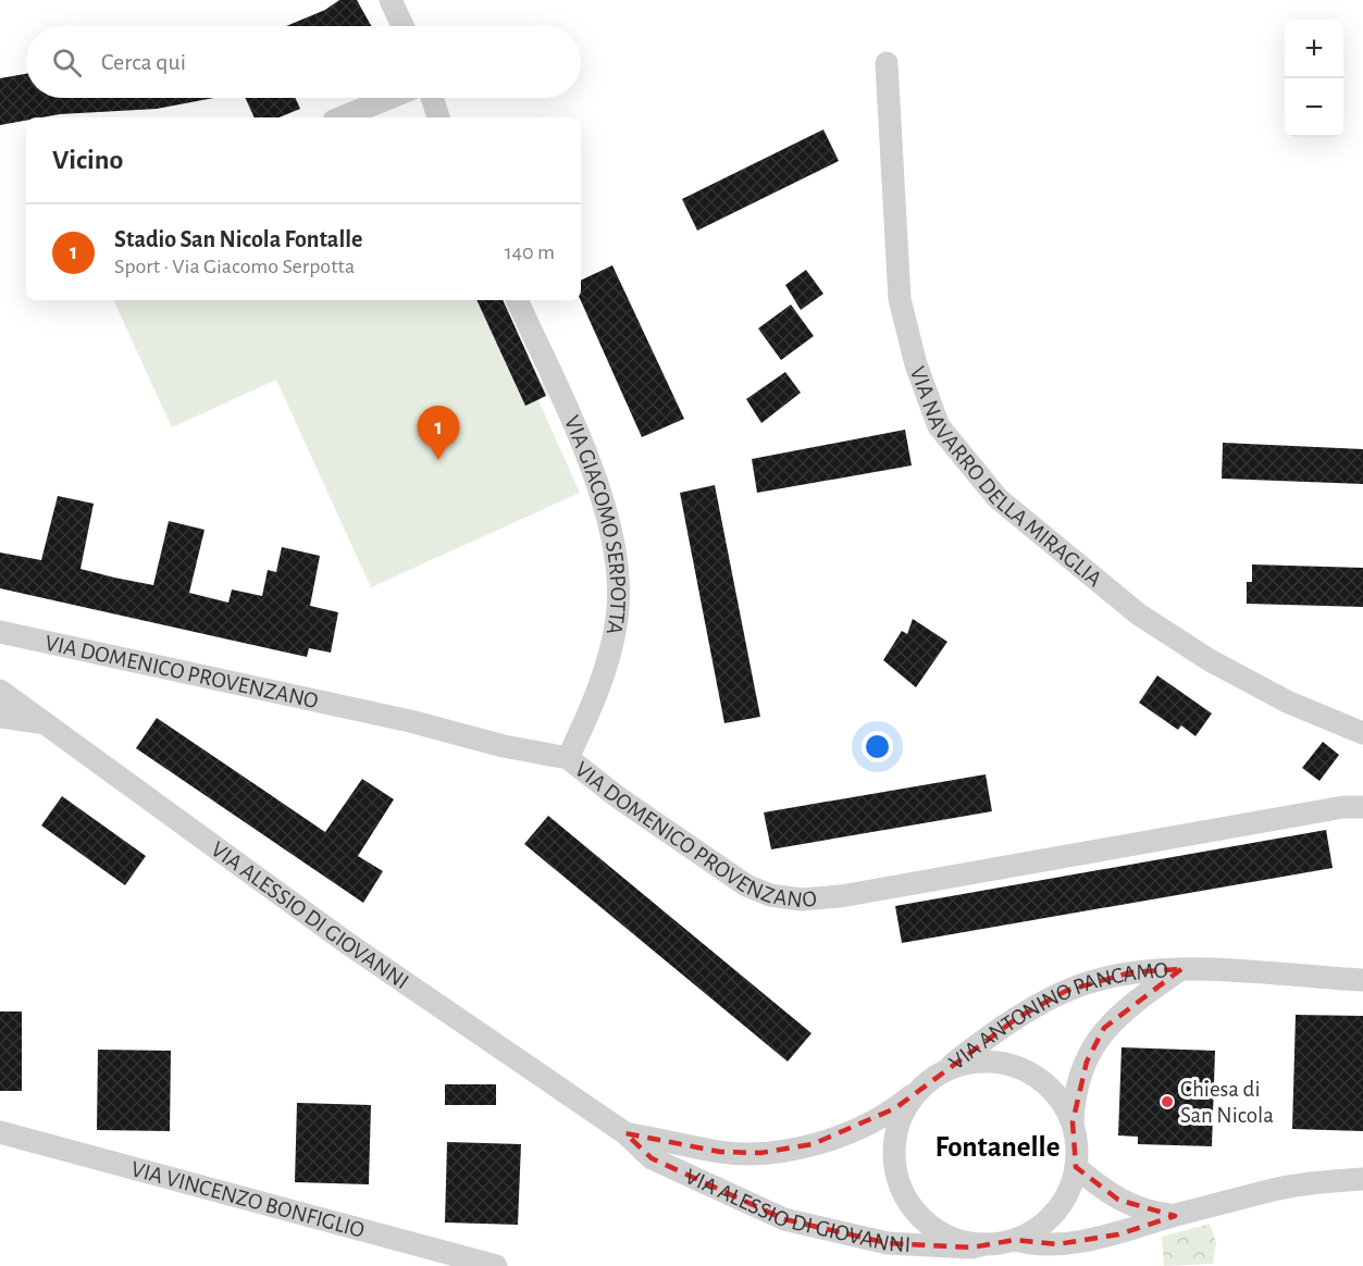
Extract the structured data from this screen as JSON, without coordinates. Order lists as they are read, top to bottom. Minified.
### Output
{"streets":{"street":["VIA NAVARRO DELLA MIRAGLIA","VIA GIACOMO SERPOTTA","VIA DOMENICO PROVENZANO","VIA ALESSIO DI GIOVANNI","VIA ANTONINO PANCAMO","VIA VINCENZO BONFIGLIO"]},"crossings":[["VIA GIACOMO SERPOTTA","VIA DOMENICO PROVENZANO"],["VIA ALESSIO DI GIOVANNI","VIA ANTONINO PANCAMO"]],"districts":["Fontanelle"],"places":["Chiesa di San Nicola"],"page":{"map_buttons":["+","−"],"search":"Cerca qui","heading":"Vicino","list":[{"mark":"1","name":"Stadio San Nicola Fontalle","note":"Sport · Via Giacomo Serpotta","value":"140 m"}],"pins":"1"}}
